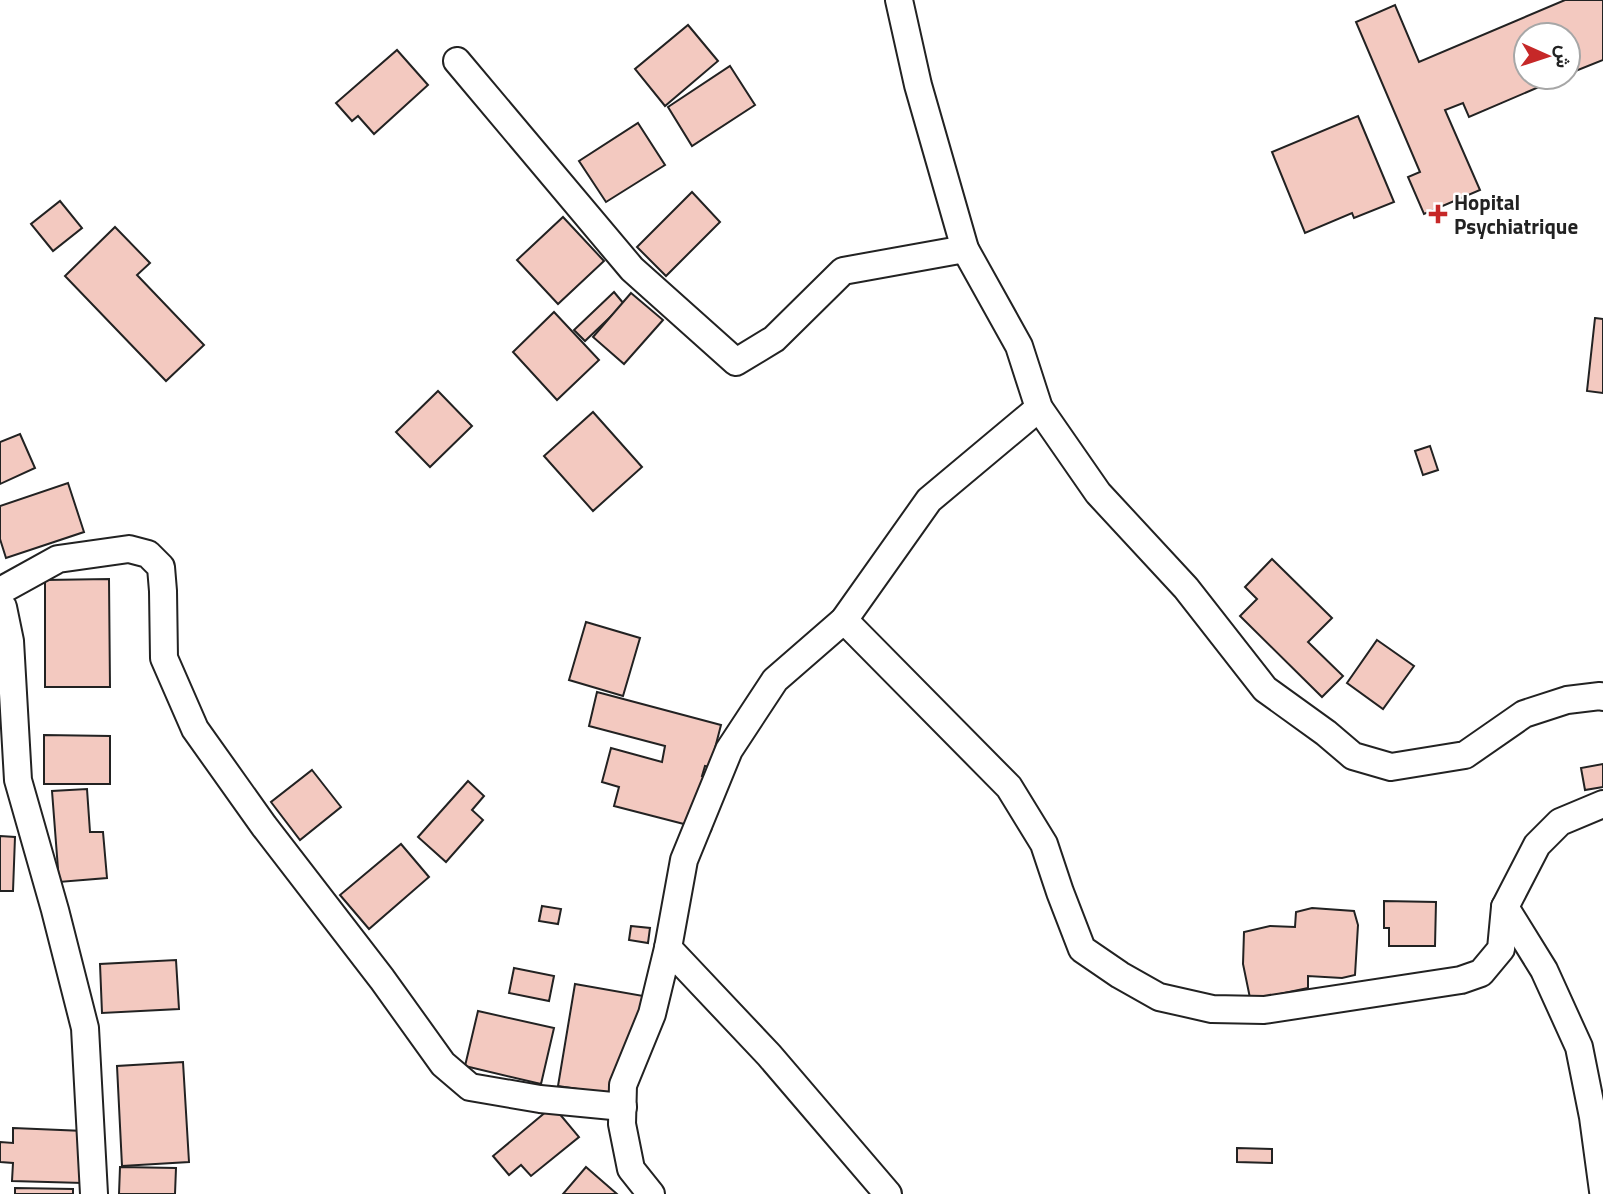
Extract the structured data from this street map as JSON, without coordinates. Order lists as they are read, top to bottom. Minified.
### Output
{"places":{"health":["Hopital Psychiatrique"]},"north":"right"}
